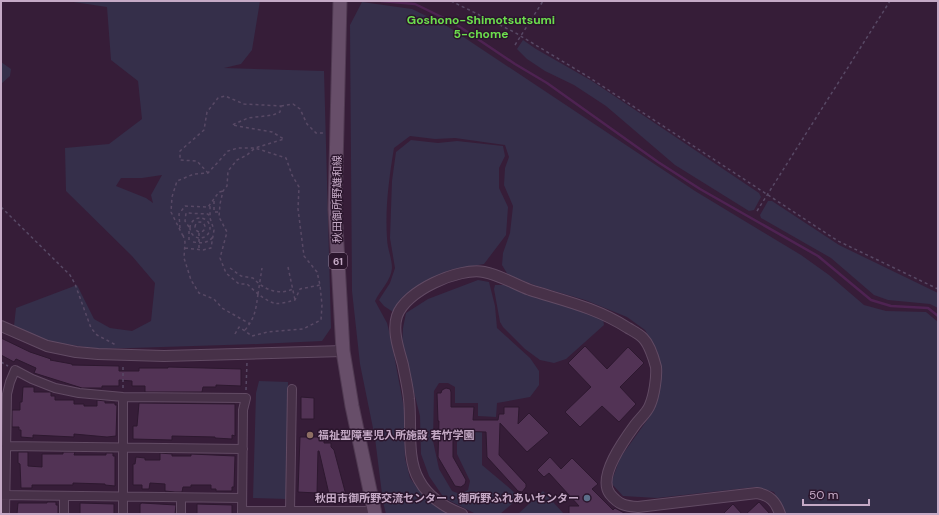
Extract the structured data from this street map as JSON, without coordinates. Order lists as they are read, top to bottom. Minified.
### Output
{"streets":{"main road":["秋田御所野雄和線","61"]},"districts":["Goshono-Shimotsutsumi 5-chome"],"places":["福祉型障害児入所施設 若竹学園","秋田市御所野交流センター・御所野ふれあいセンター"],"scale_bar":"50 m"}
